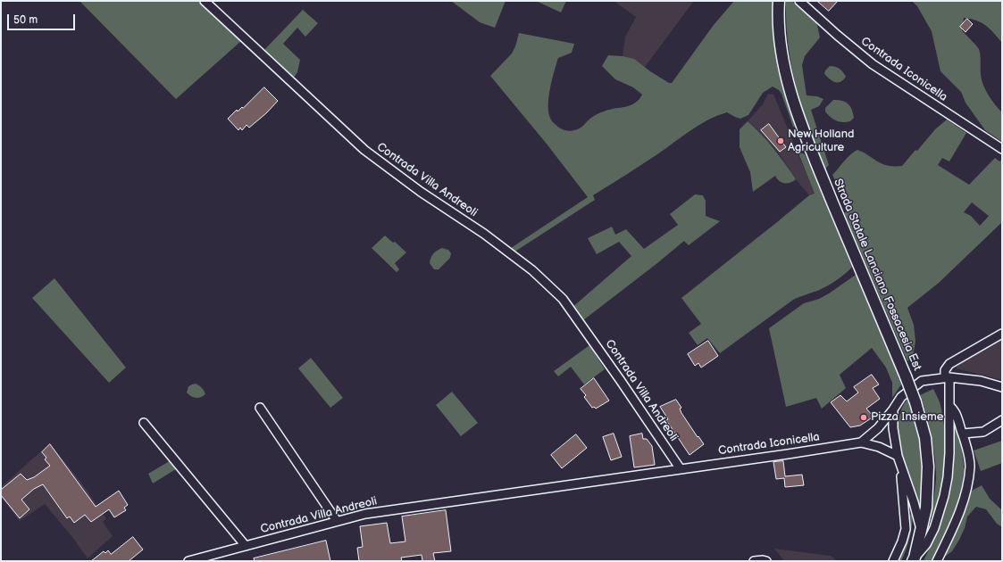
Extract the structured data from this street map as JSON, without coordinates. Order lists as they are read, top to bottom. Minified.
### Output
{"streets":{"main road":["Strada Statale Lanciano Fossacesia Est"],"street":["Contrada Iconicella","Contrada Villa Andreoli"]},"crossings":[["Contrada Iconicella","Contrada Villa Andreoli"]],"places":["New Holland Agriculture","Pizza Insieme"],"scale_bar":"50 m"}
